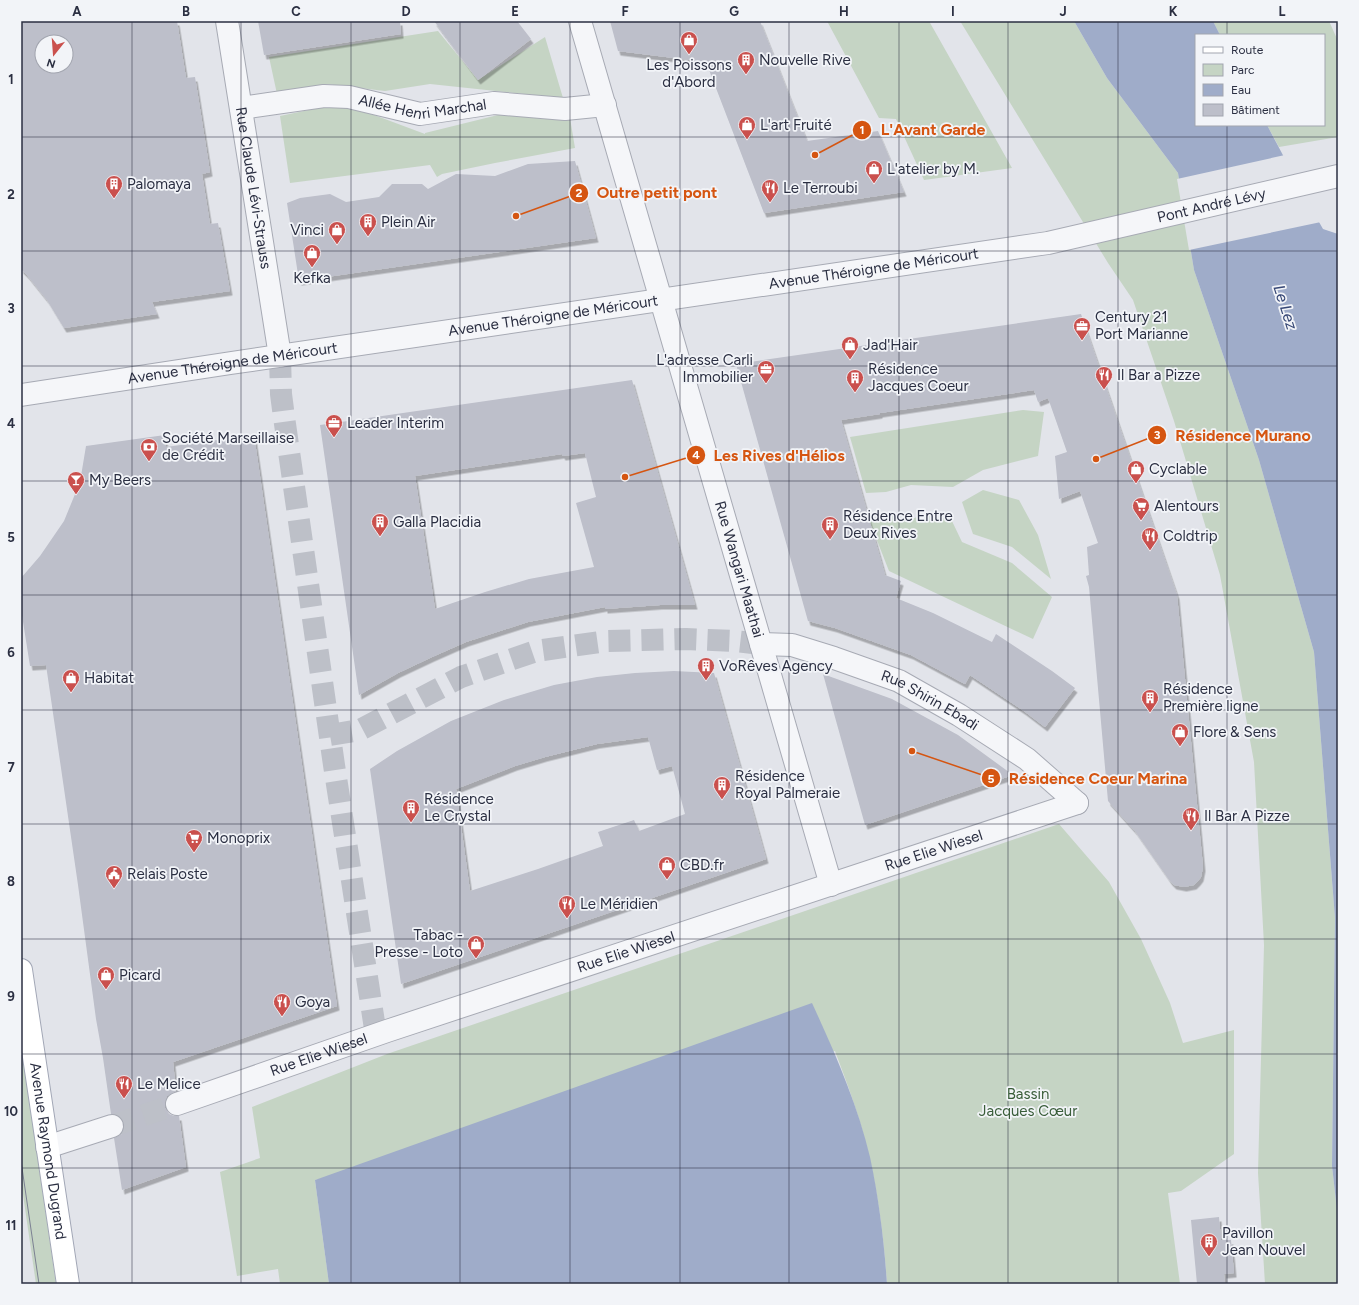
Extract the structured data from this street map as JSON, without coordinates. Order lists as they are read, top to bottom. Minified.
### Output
{"streets":{"main road":["Avenue Raymond Dugrand"],"street":["Allée Henri Marchal","Rue Claude Lévi-Strauss","Pont André Lévy","Avenue Théroigne de Méricourt","Rue Wangari Maathai","Rue Shirin Ebadi","Rue Elie Wiesel"]},"crossings":[["Allée Henri Marchal","Rue Claude Lévi-Strauss"],["Allée Henri Marchal","Rue Wangari Maathai"],["Rue Claude Lévi-Strauss","Avenue Théroigne de Méricourt"],["Pont André Lévy","Avenue Théroigne de Méricourt"],["Avenue Théroigne de Méricourt","Rue Wangari Maathai"],["Rue Wangari Maathai","Rue Shirin Ebadi"],["Rue Wangari Maathai","Rue Elie Wiesel"],["Rue Shirin Ebadi","Rue Elie Wiesel"]],"water":["Le Lez"],"parks":["Bassin Jacques Cœur"],"places":{"shop":["Les Poissons d'Abord","L'art Fruité","L'atelier by M.","Vinci","Kefka","Jad'Hair","Cyclable","Habitat","Flore & Sens","CBD.fr","Tabac - Presse - Loto","Picard"],"building":["Nouvelle Rive","Palomaya","Plein Air","Résidence Jacques Coeur","Galla Placidia","Résidence Entre Deux Rives","VoRêves Agency","Résidence Première ligne","Résidence Royal Palmeraie","Résidence Le Crystal","Pavillon Jean Nouvel"],"other":["L'Avant Garde","Outre petit pont","Résidence Murano","Les Rives d'Hélios","Résidence Coeur Marina"],"restaurant":["Le Terroubi","Il Bar a Pizze","Coldtrip","Il Bar A Pizze","Le Méridien","Goya","Le Melice"],"office":["Century 21 Port Marianne","L'adresse Carli Immobilier","Leader Interim"],"bank":["Société Marseillaise de Crédit"],"bar":["My Beers"],"supermarket":["Alentours","Monoprix"],"public building":["Relais Poste"]},"legend":["Route","Parc","Eau","Bâtiment"],"north":"bottom","grid":{"columns":["A","B","C","D","E","F","G","H","I","J","K","L"],"rows":["1","2","3","4","5","6","7","8","9","10","11"]}}
